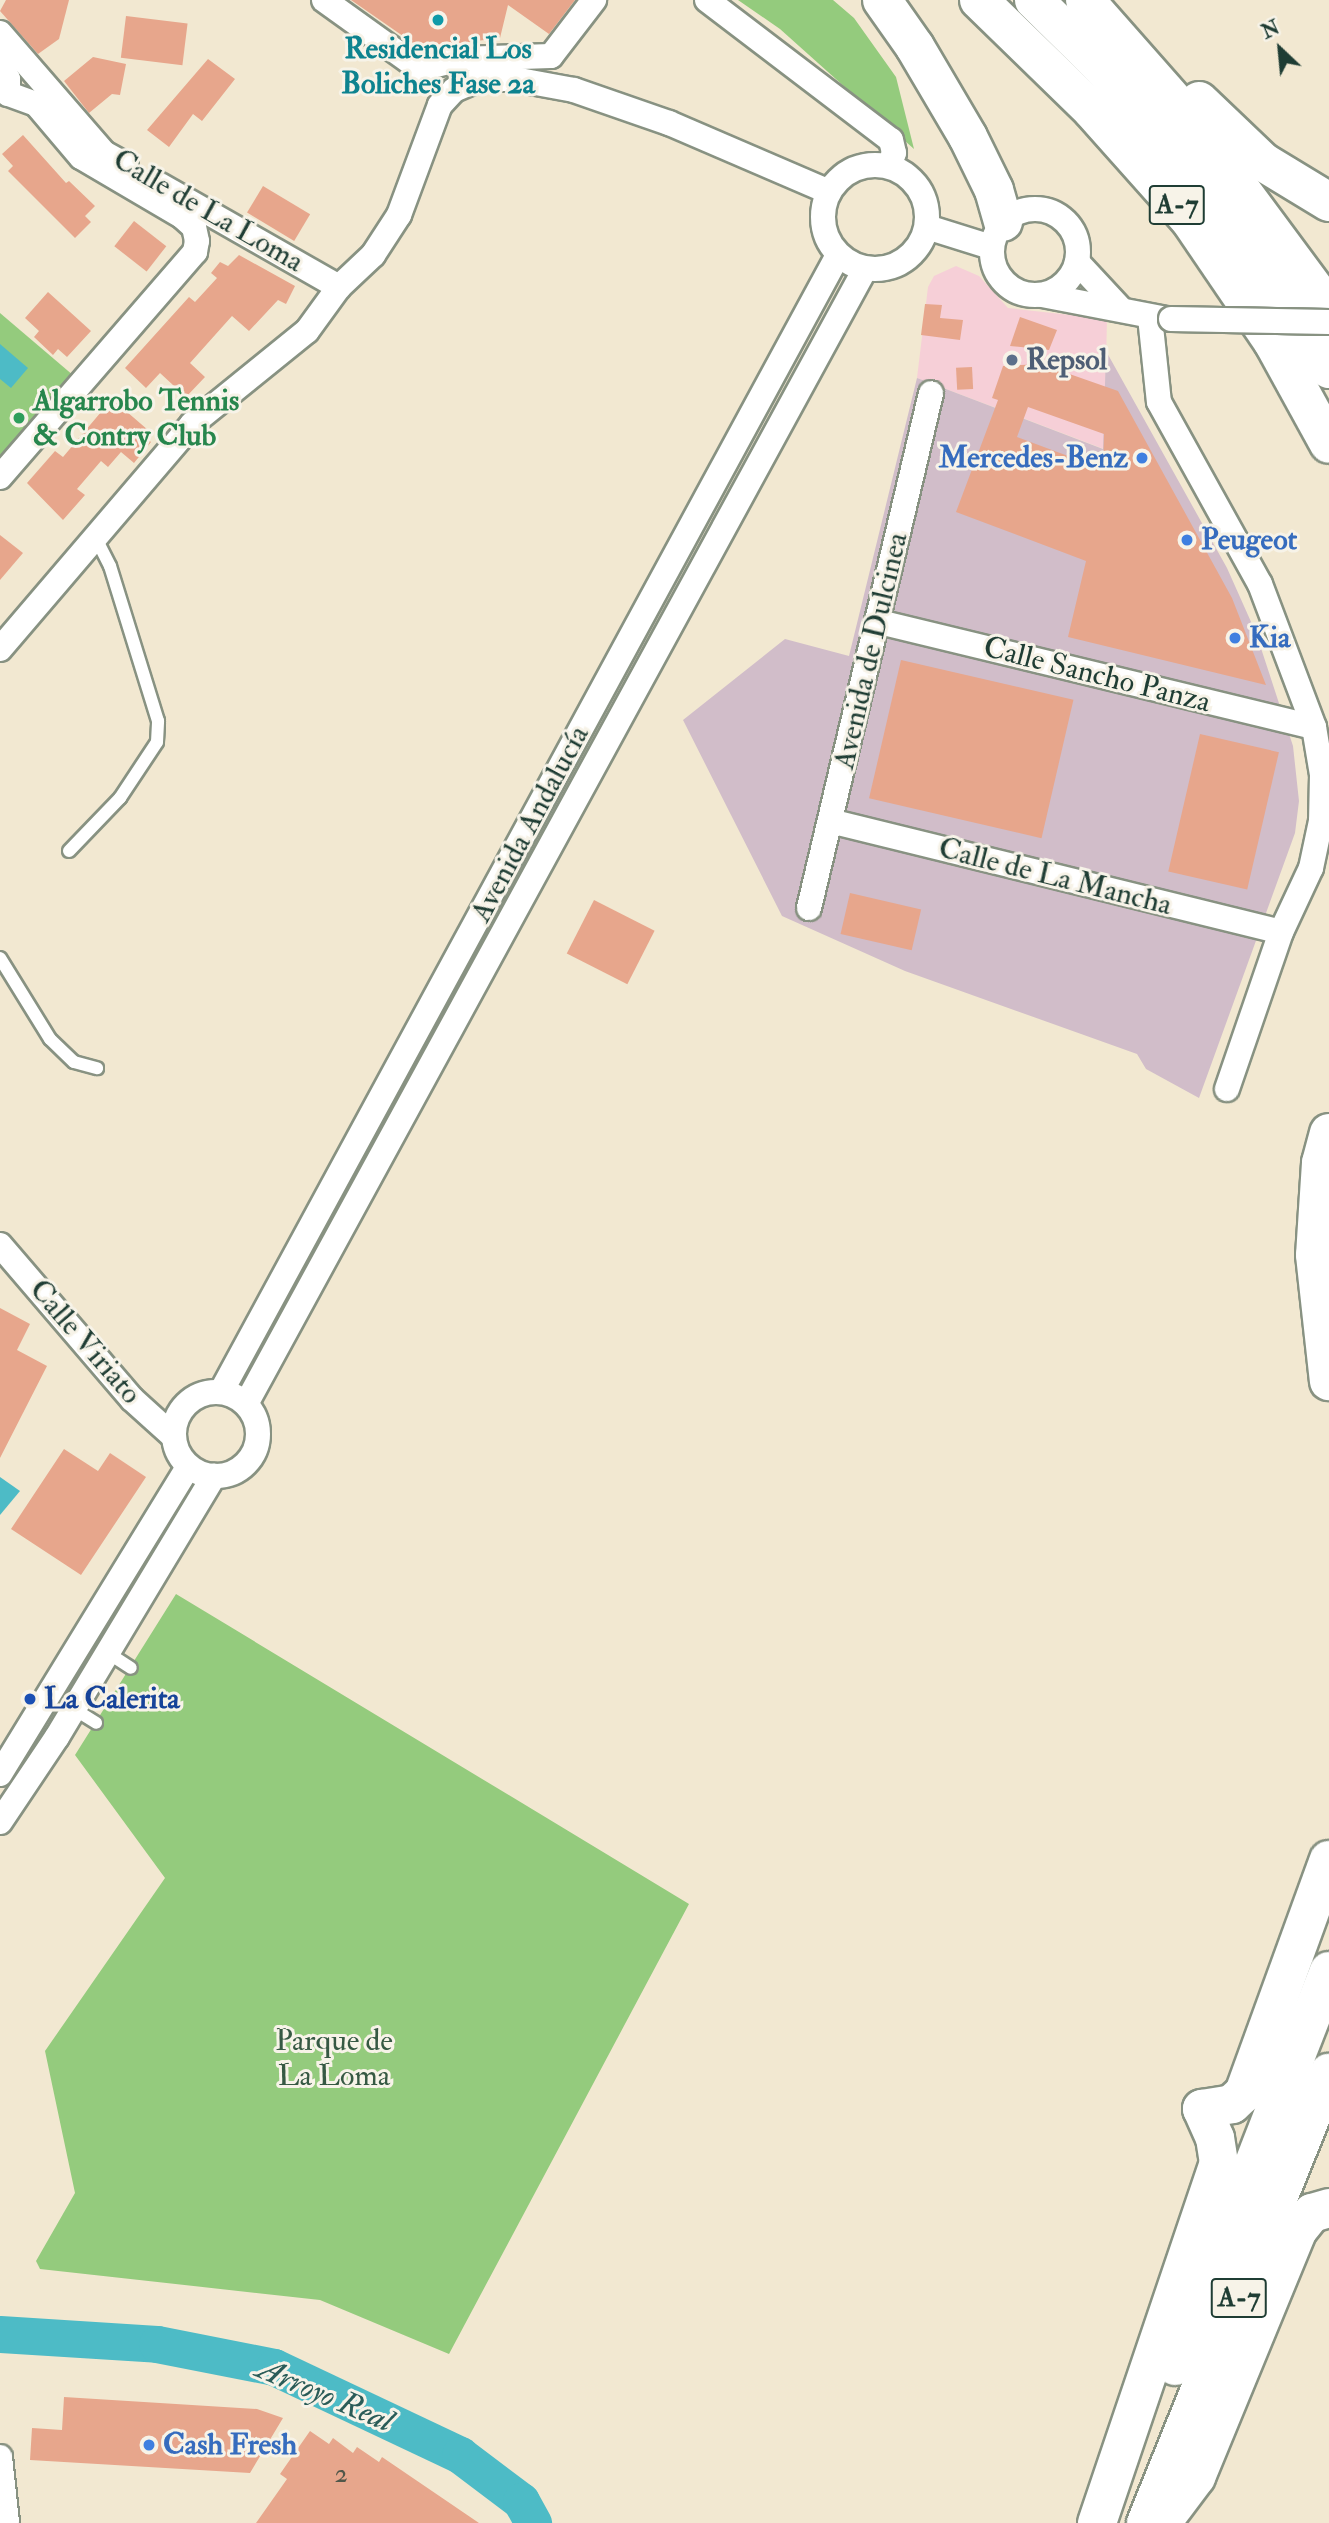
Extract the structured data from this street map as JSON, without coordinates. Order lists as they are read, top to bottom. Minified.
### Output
{"streets":{"highway":["A-7"],"street":["Calle de La Loma","Avenida de Dulcinea","Calle Sancho Panza","Avenida Andalucía","Calle de La Mancha","Calle Viriato"]},"crossings":[["Avenida de Dulcinea","Calle Sancho Panza"],["Avenida de Dulcinea","Calle de La Mancha"],["Avenida Andalucía","Calle Viriato"]],"water":["Arroyo Real"],"parks":["Parque de La Loma"],"places":["Residencial Los Boliches Fase 2a","Repsol","Algarrobo Tennis & Contry Club","Mercedes-Benz","Peugeot","Kia","La Calerita","Cash Fresh"],"house_numbers":["2"],"north":"top left"}
